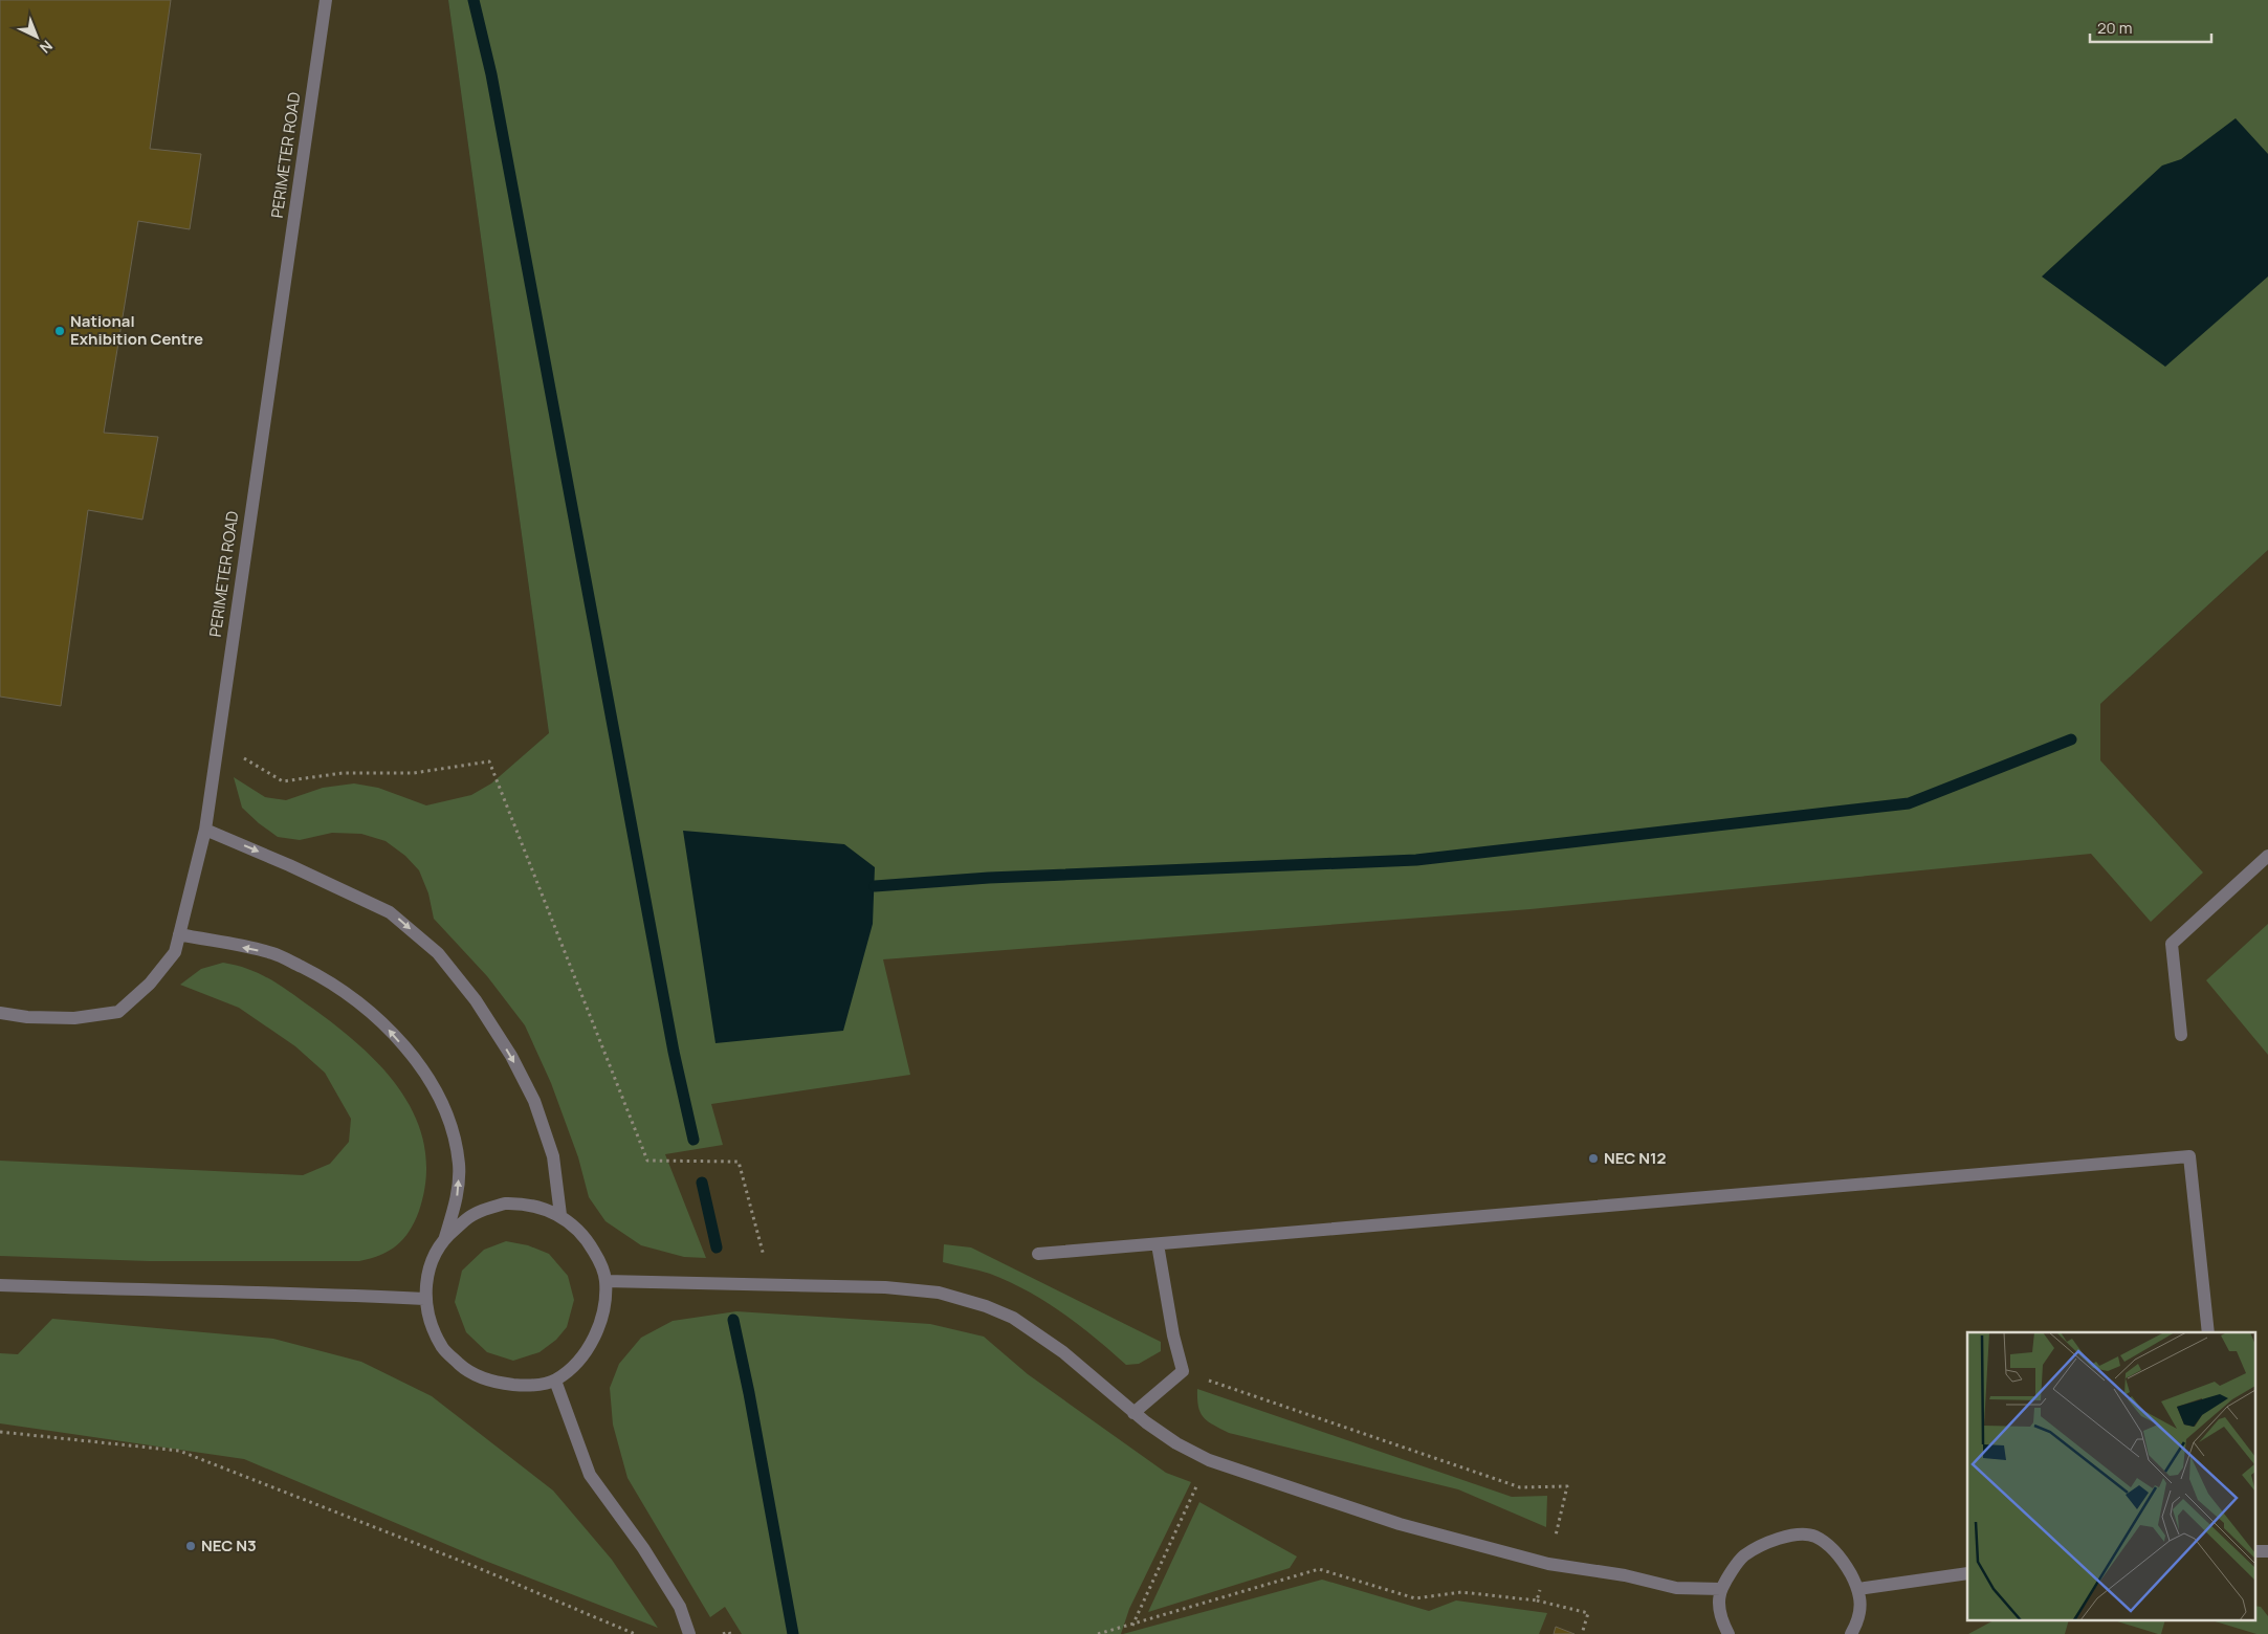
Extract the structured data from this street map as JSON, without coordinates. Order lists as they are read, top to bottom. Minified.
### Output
{"streets":{"street":["PERIMETER ROAD"]},"places":["National Exhibition Centre","NEC N12","NEC N3"],"scale_bar":"20 m","north":"bottom right"}
